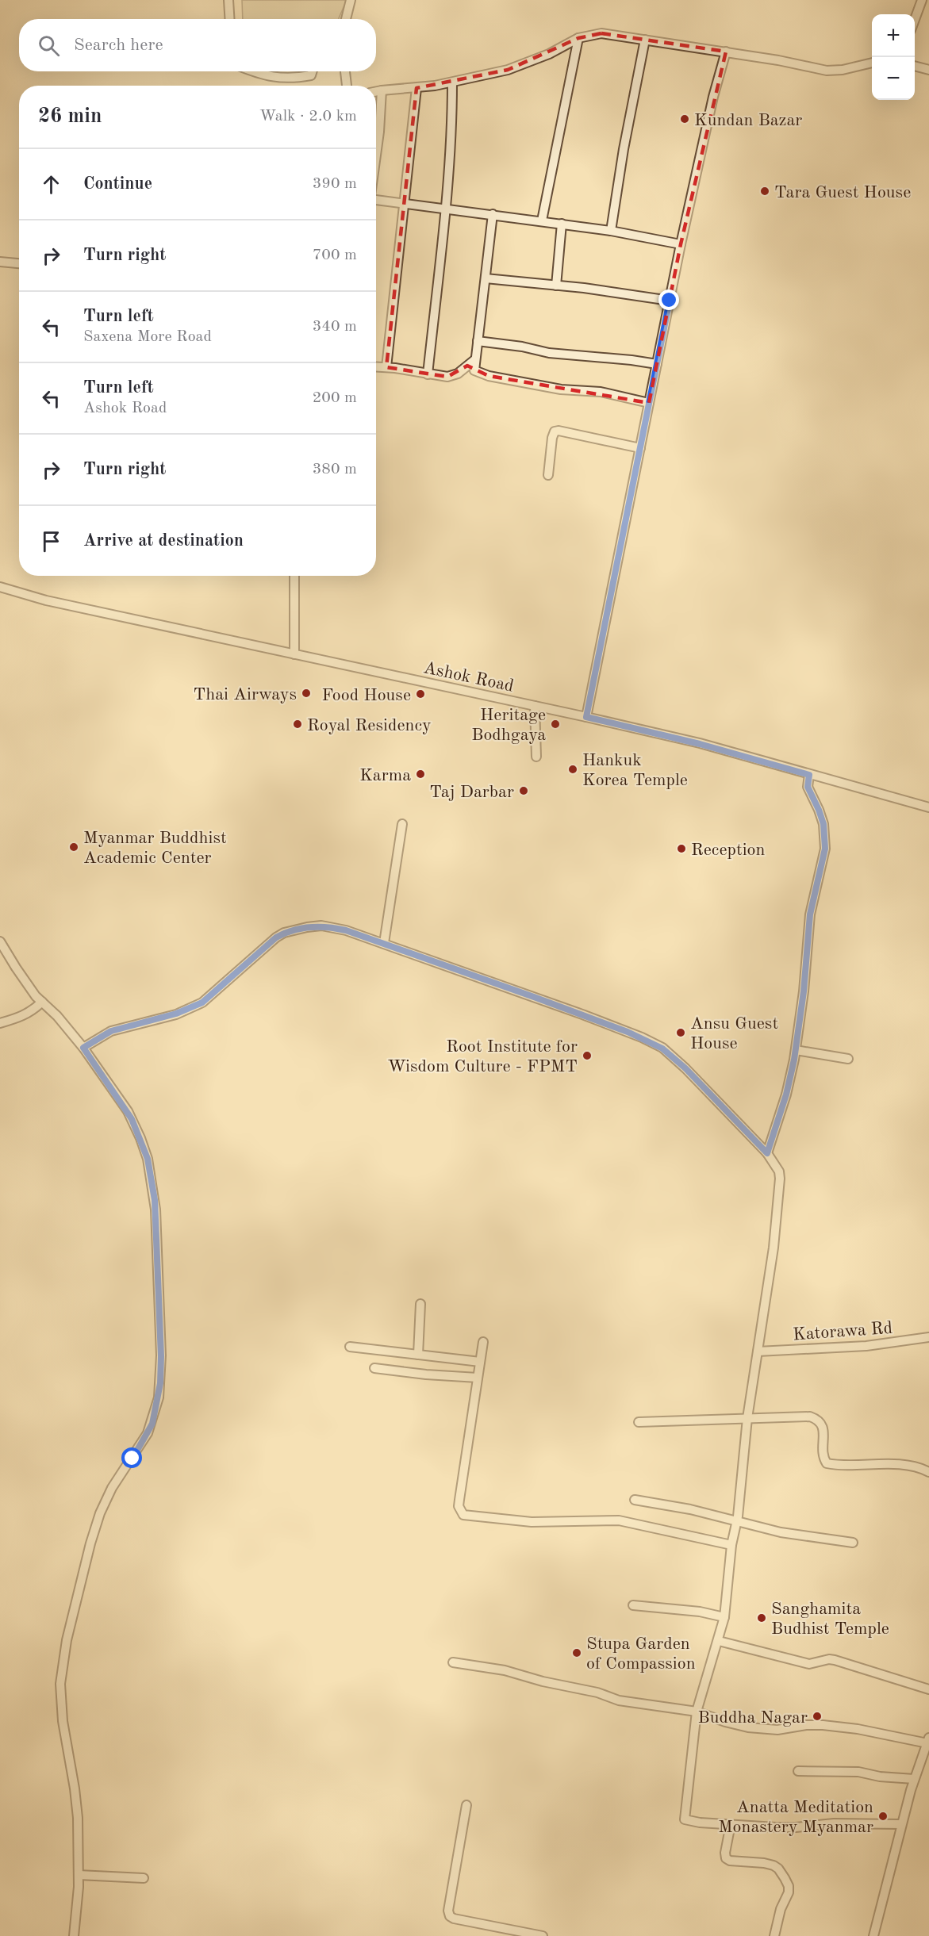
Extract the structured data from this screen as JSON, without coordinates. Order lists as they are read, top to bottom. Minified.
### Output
{"streets":{"street":["Ashok Road","Katorawa Rd"]},"places":["Kundan Bazar","Tara Guest House","Thai Airways","Food House","Royal Residency","Heritage Bodhgaya","Hankuk Korea Temple","Karma","Taj Darbar","Myanmar Buddhist Academic Center","Reception","Ansu Guest House","Root Institute for Wisdom Culture - FPMT","Sanghamita Budhist Temple","Stupa Garden of Compassion","Buddha Nagar","Anatta Meditation Monastery Myanmar"],"page":{"map_buttons":["+","−"],"search":"Search here","heading":["26 min","Walk · 2.0 km"],"list":[["Continue","390 m"],["Turn right","700 m"],["Turn left","Saxena More Road","340 m"],["Turn left","Ashok Road","200 m"],["Turn right","380 m"],"Arrive at destination"]}}
